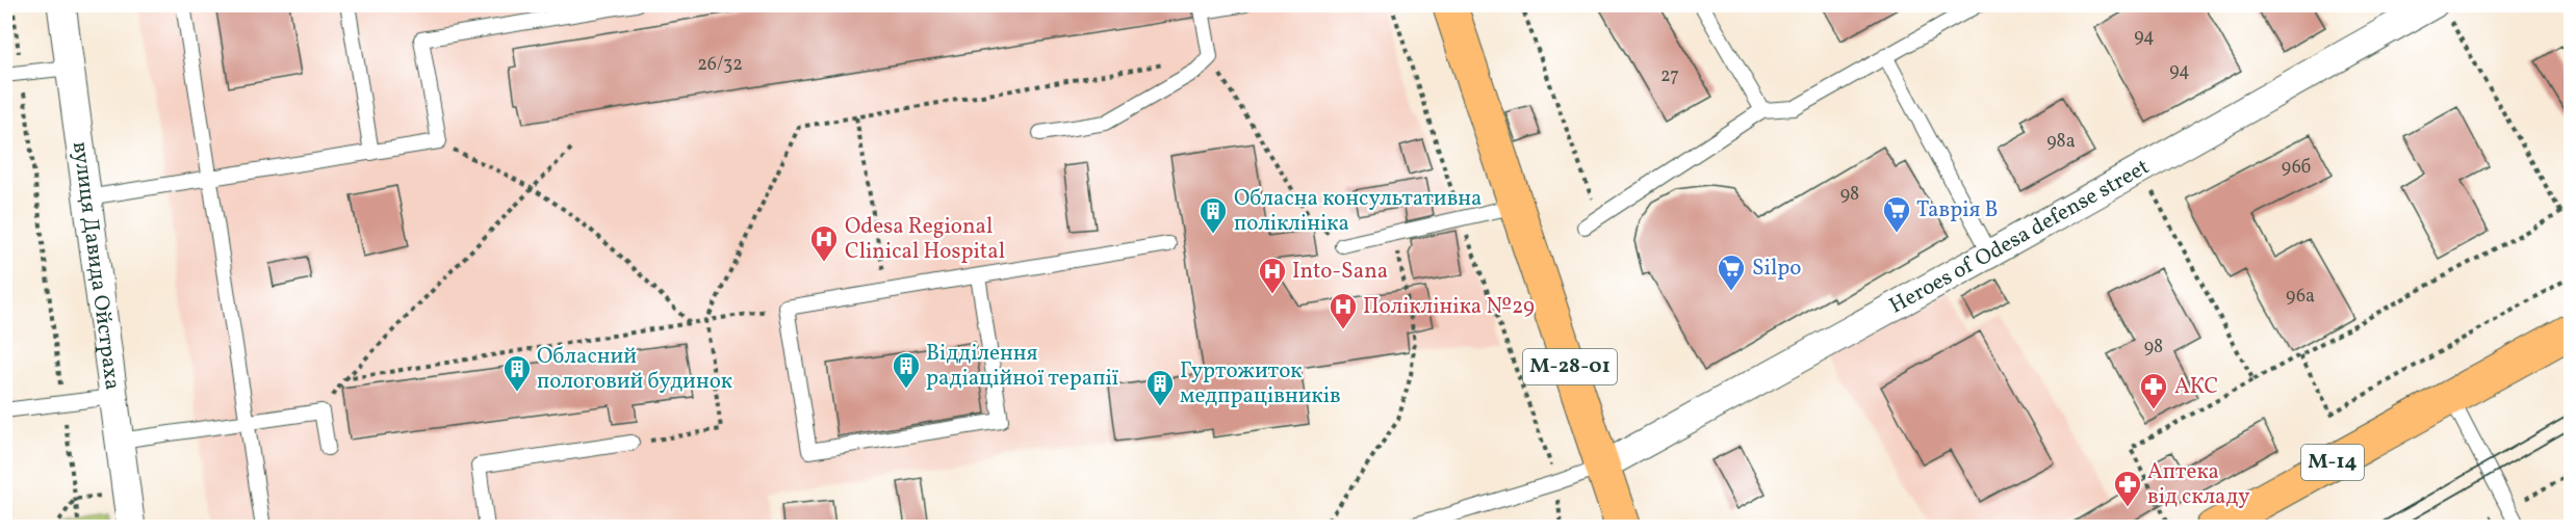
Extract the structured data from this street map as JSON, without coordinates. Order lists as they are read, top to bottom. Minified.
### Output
{"streets":{"main road":["М-28-01","М-14"],"street":["Heroes of Odesa defense street","вулиця Давида Ойстраха"]},"crossings":[["Heroes of Odesa defense street","М-28-01"]],"places":{"supermarket":["Таврія В","Silpo"],"building":["Обласна консультативна поліклініка","Відділення радіаційної терапії","Обласний пологовий будинок","Гуртожиток медпрацівників"],"hospital":["Odesa Regional Clinical Hospital","Into-Sana","Поліклініка №29"],"pharmacy":["АКС","Аптека від складу"]},"house_numbers":["94","26/32","94","27","98а","96б","98","96а","98"]}
